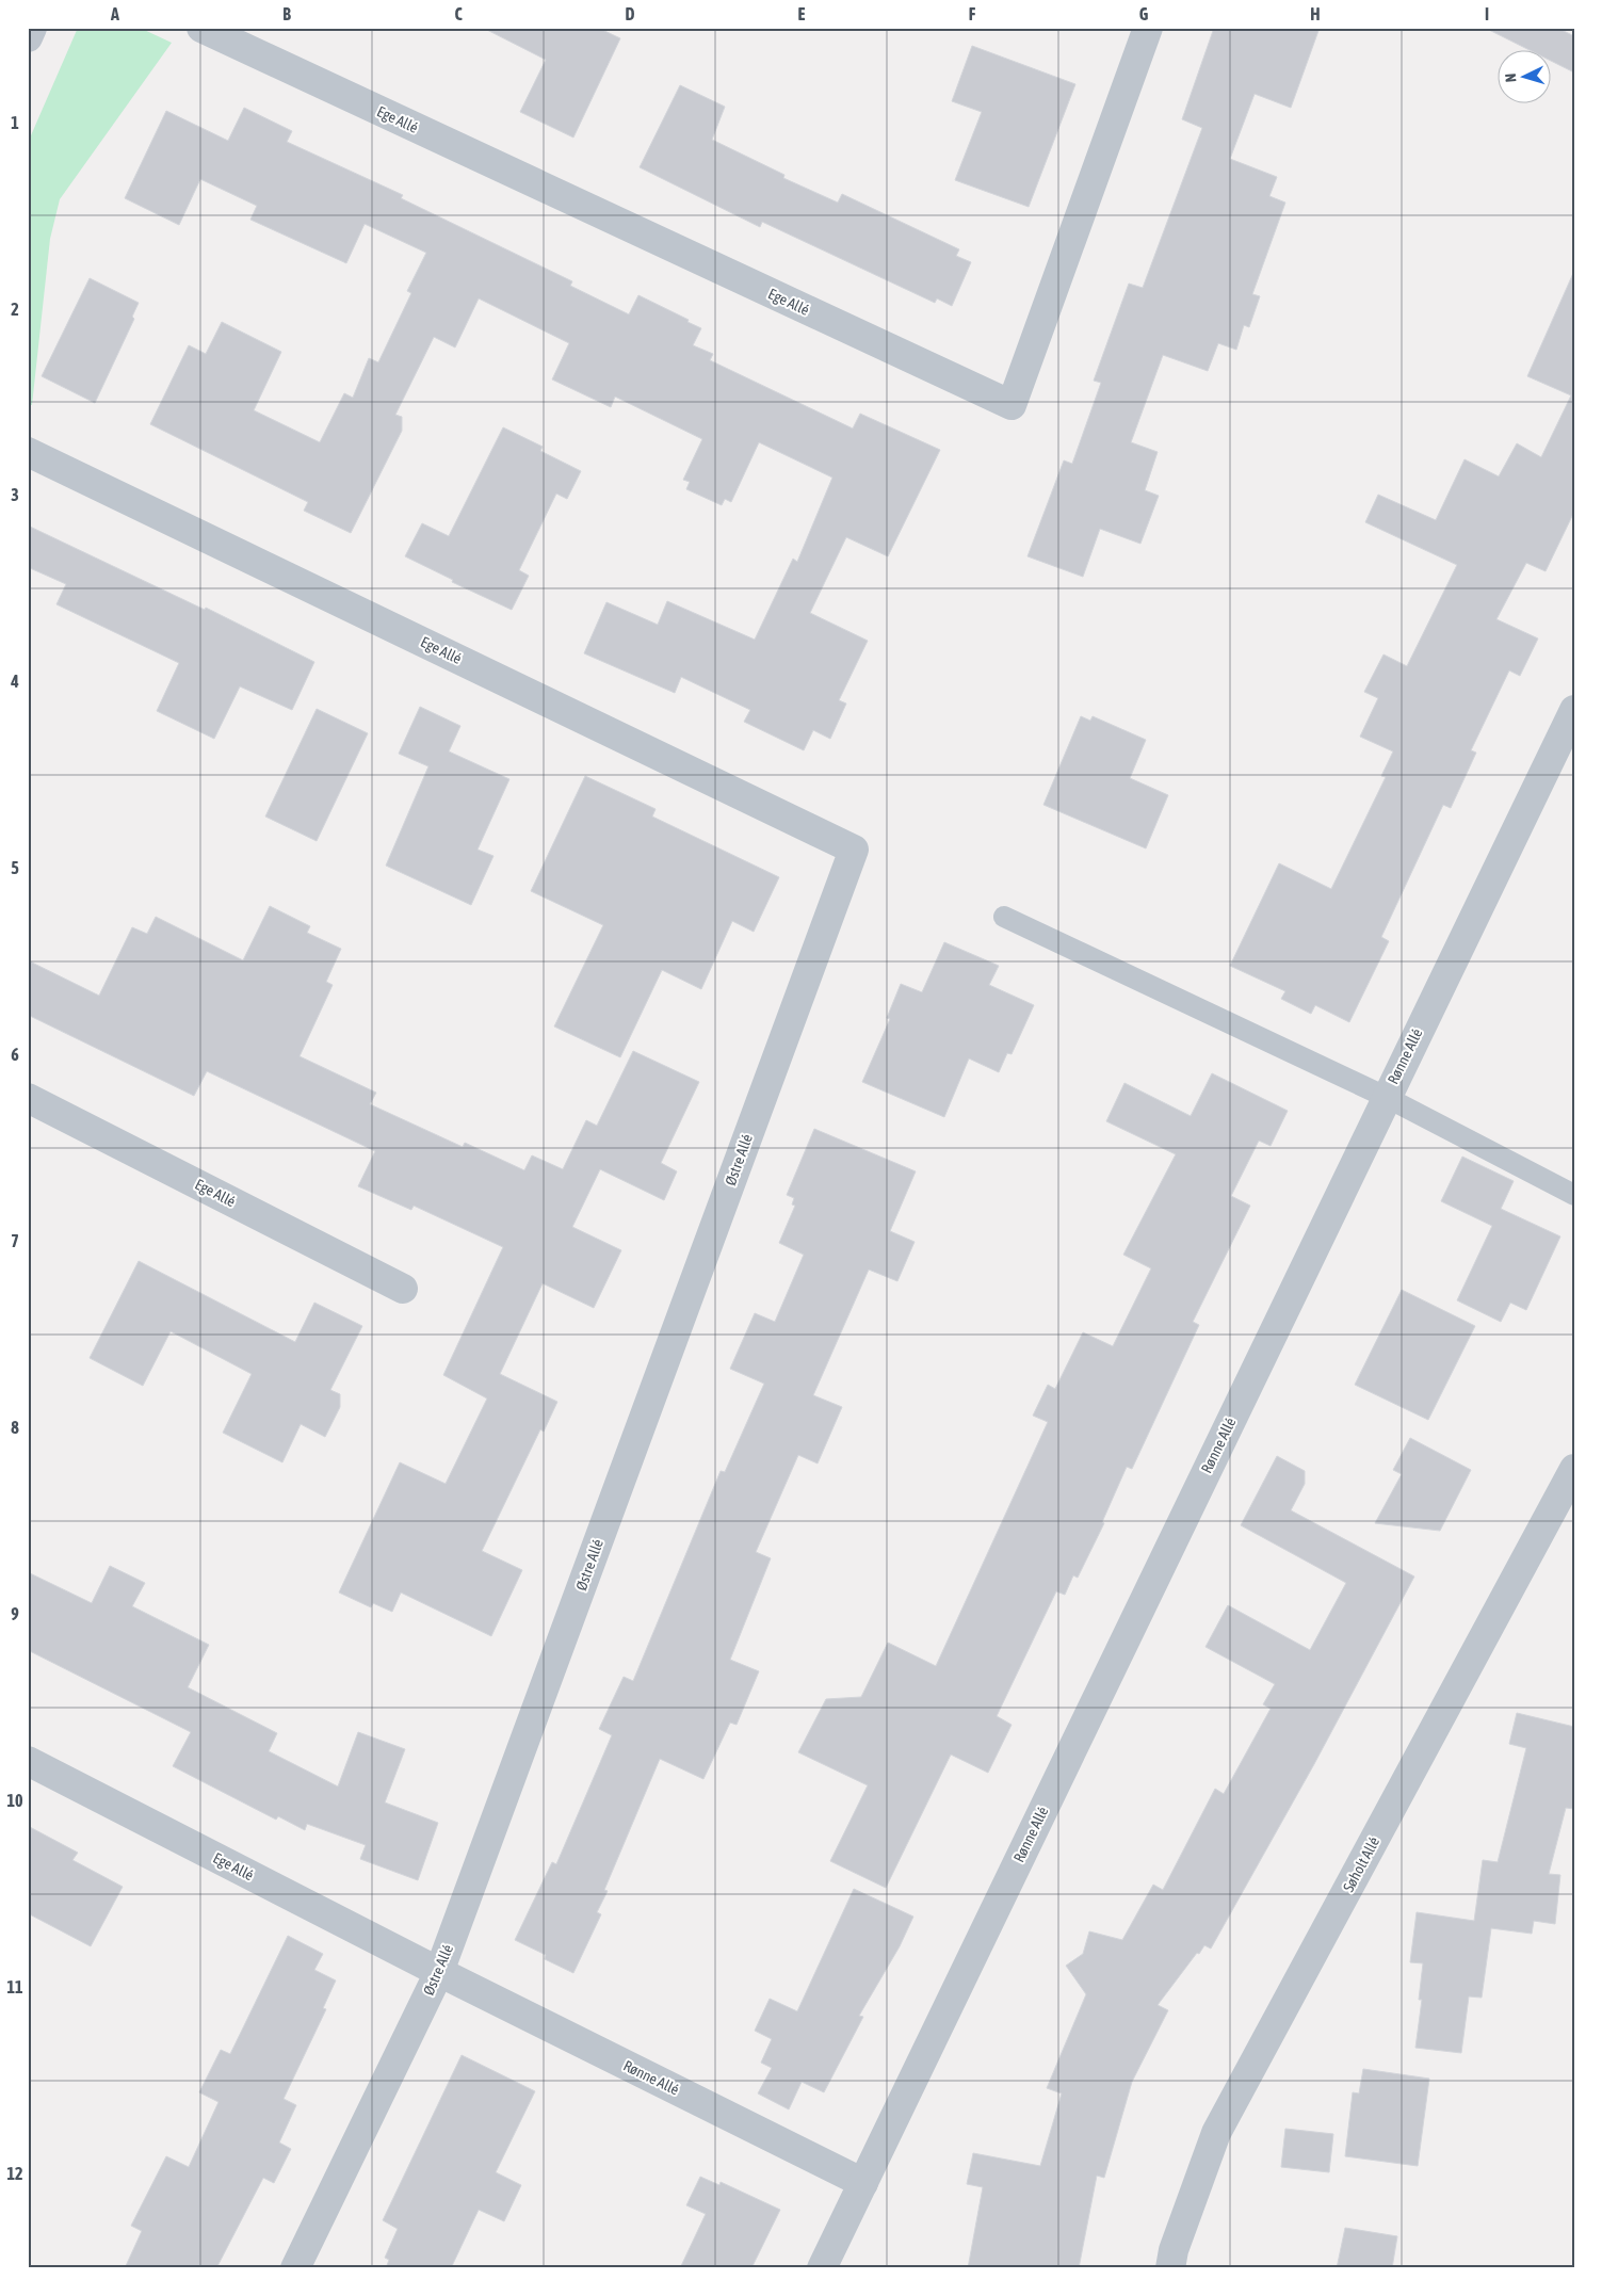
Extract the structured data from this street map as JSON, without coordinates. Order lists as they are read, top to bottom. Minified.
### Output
{"streets":{"street":["Ege Allé","Rønne Allé","Østre Allé","Søholt Allé"]},"crossings":[["Ege Allé","Rønne Allé"],["Ege Allé","Østre Allé"],["Rønne Allé","Østre Allé"]],"north":"left","grid":{"columns":["A","B","C","D","E","F","G","H","I"],"rows":["1","2","3","4","5","6","7","8","9","10","11","12"]}}
